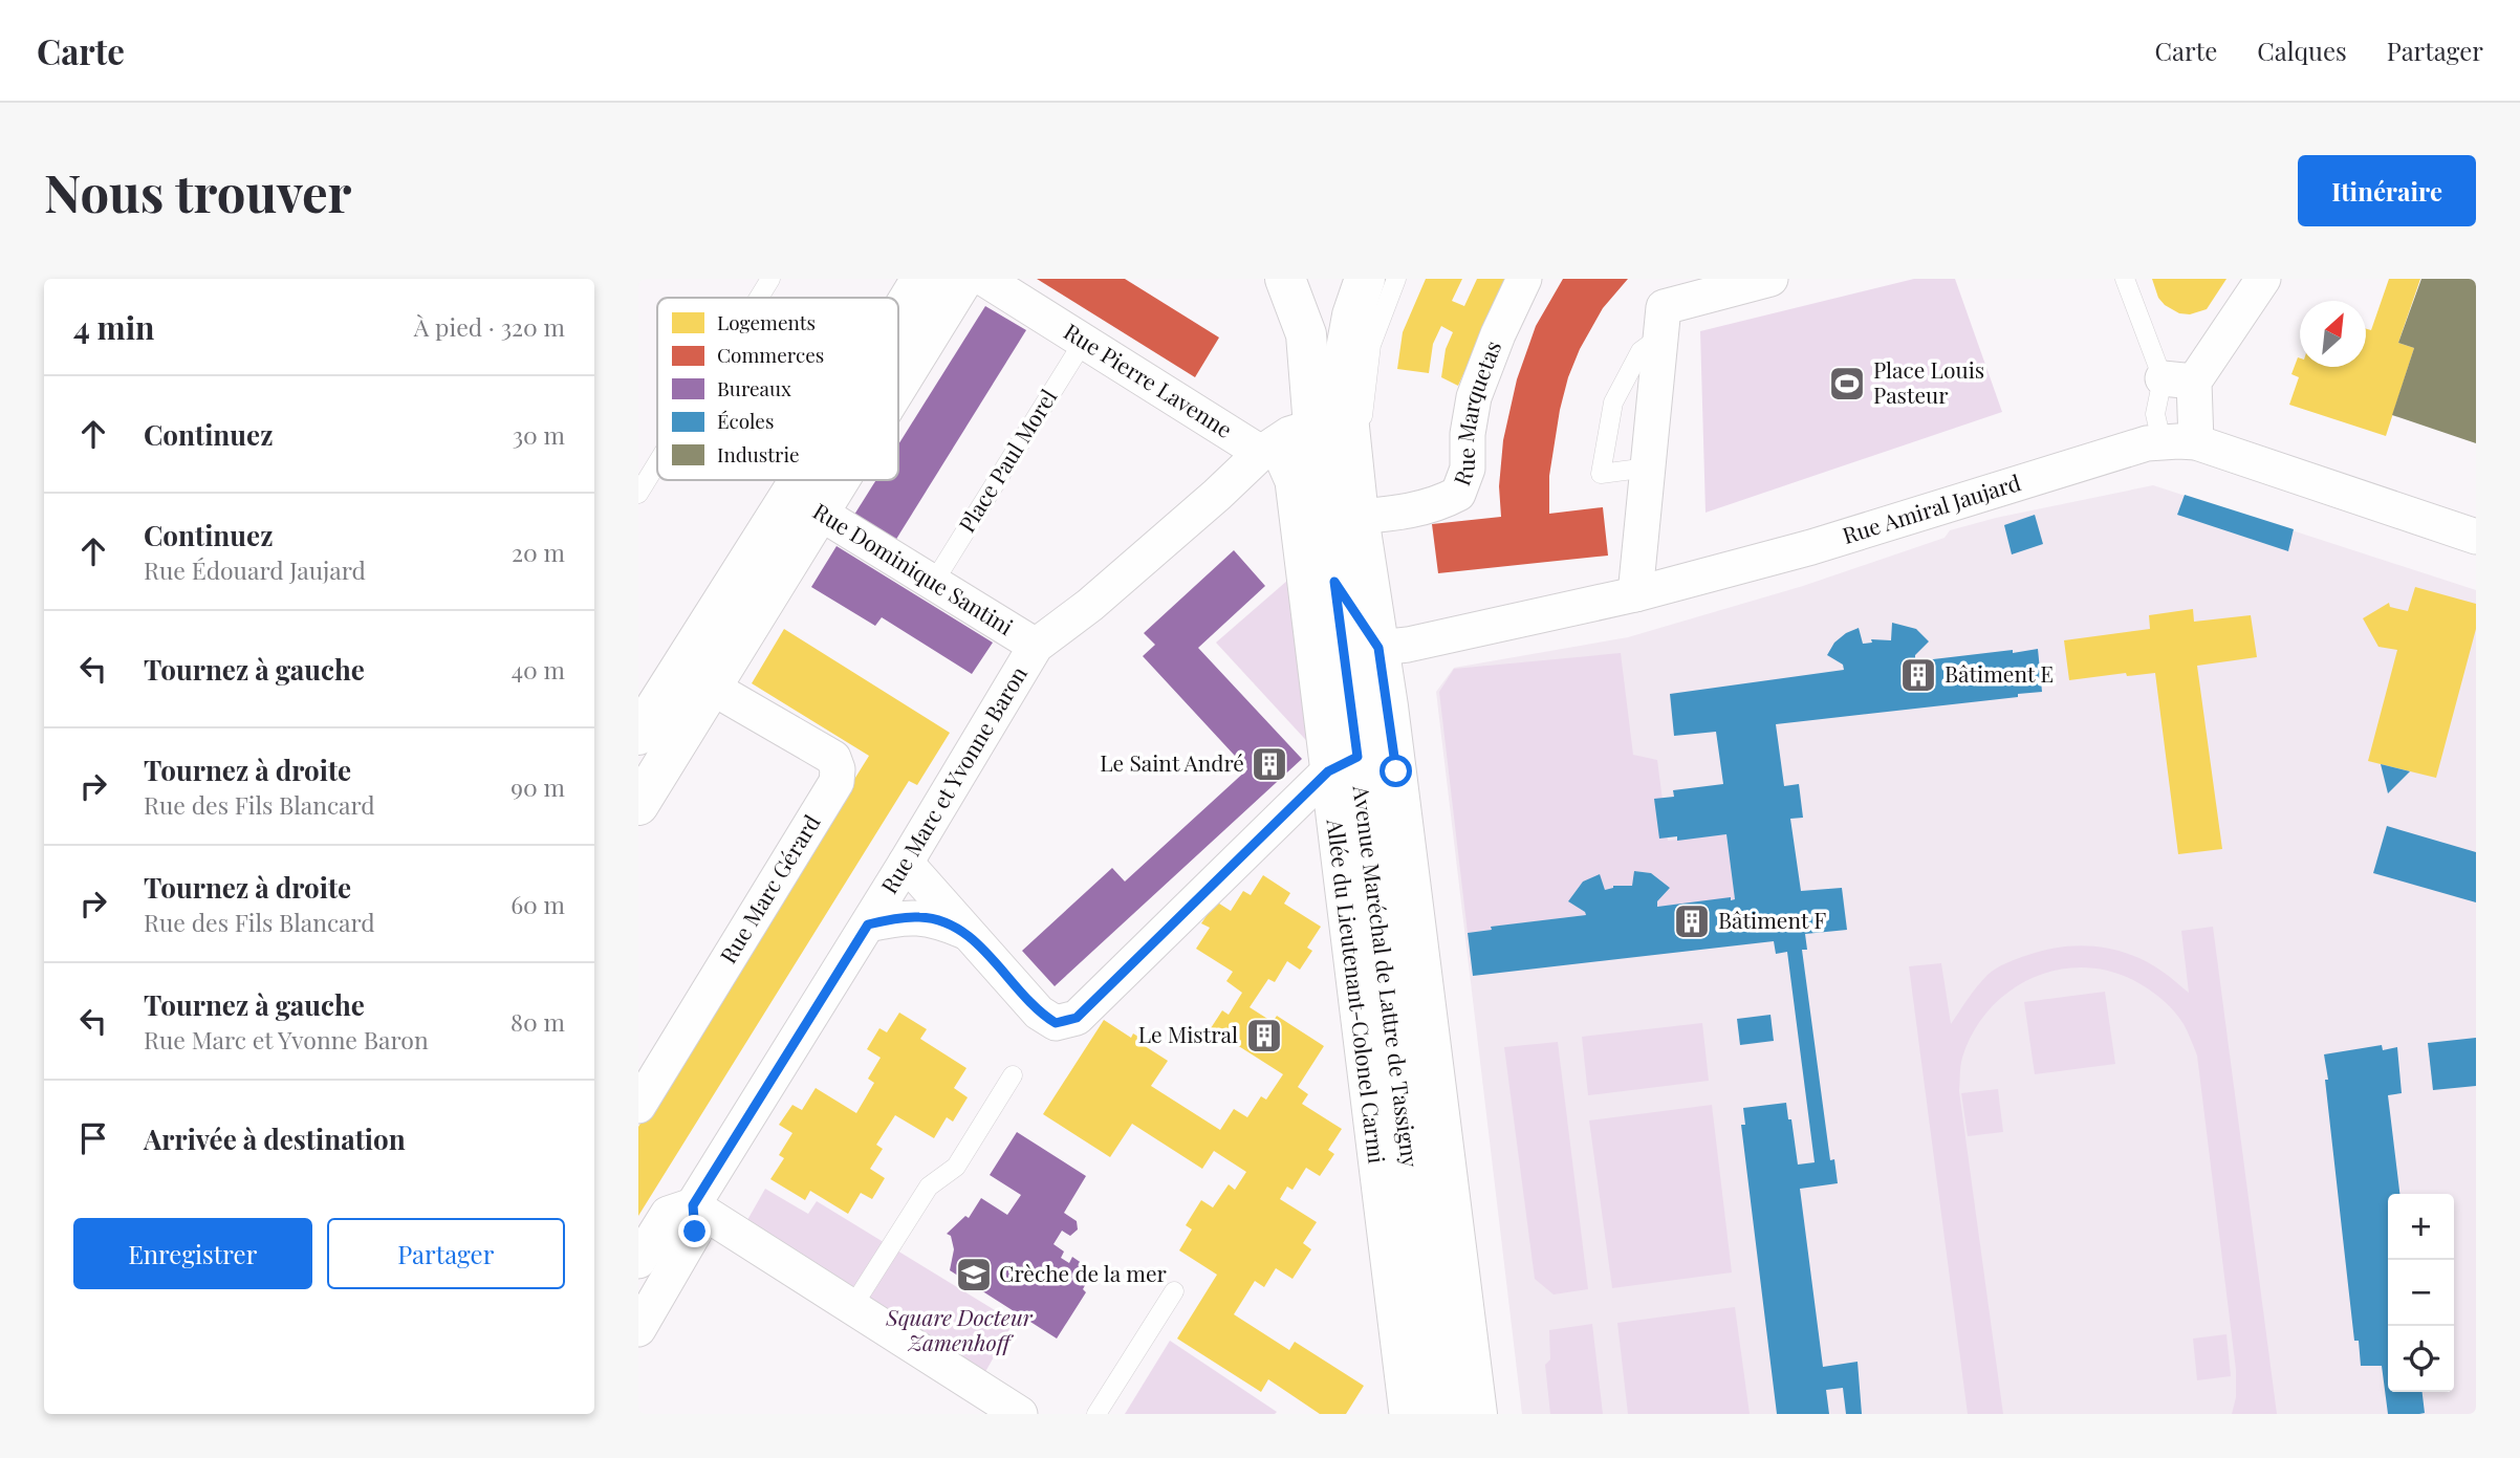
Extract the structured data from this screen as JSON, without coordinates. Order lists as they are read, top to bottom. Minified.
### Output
{"streets":{"main road":["Avenue Maréchal de Lattre de Tassigny"],"street":["Rue Pierre Lavenne","Rue Marquetas","Rue Amiral Jaujard","Rue Dominique Santini","Rue Marc et Yvonne Baron","Rue Marc Gérard","Allée du Lieutenant-Colonel Carmi"],"lane":["Place Paul Morel"]},"crossings":[["Rue Pierre Lavenne","Place Paul Morel"],["Rue Pierre Lavenne","Rue Marc et Yvonne Baron"],["Rue Pierre Lavenne","Allée du Lieutenant-Colonel Carmi"],["Rue Marquetas","Avenue Maréchal de Lattre de Tassigny"],["Place Paul Morel","Rue Dominique Santini"],["Rue Amiral Jaujard","Avenue Maréchal de Lattre de Tassigny"],["Rue Dominique Santini","Rue Marc et Yvonne Baron"],["Rue Marc et Yvonne Baron","Allée du Lieutenant-Colonel Carmi"],["Avenue Maréchal de Lattre de Tassigny","Allée du Lieutenant-Colonel Carmi"]],"parks":["Square Docteur Zamenhoff"],"places":{"sports":["Place Louis Pasteur"],"building":["Bâtiment E","Le Saint André","Bâtiment F","Le Mistral"],"school or university":["Crèche de la mer"]},"legend":["Logements","Commerces","Bureaux","Écoles","Industrie"],"north":"top right","page":{"header":"Carte","nav":["Carte","Calques","Partager"],"buttons":["Itinéraire",["Enregistrer","Partager"]],"title":"Nous trouver","heading":["4 min","À pied · 320 m"],"list":[["Continuez","30 m"],["Continuez","Rue Édouard Jaujard","20 m"],["Tournez à gauche","40 m"],["Tournez à droite","Rue des Fils Blancard","90 m"],["Tournez à droite","Rue des Fils Blancard","60 m"],["Tournez à gauche","Rue Marc et Yvonne Baron","80 m"],"Arrivée à destination"],"map_buttons":["+","−"]}}
